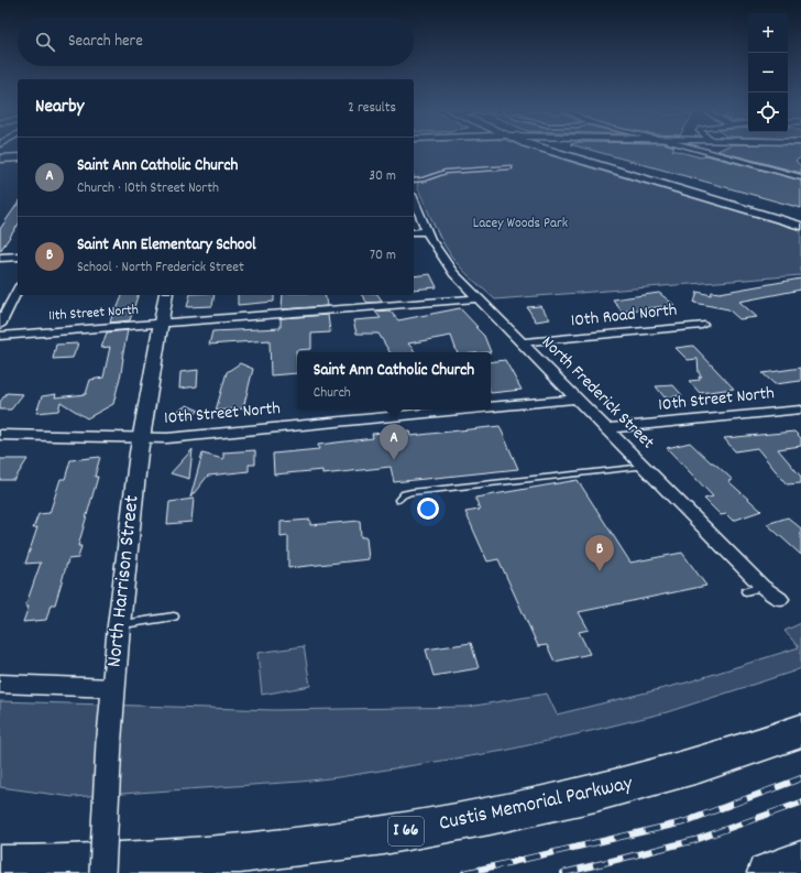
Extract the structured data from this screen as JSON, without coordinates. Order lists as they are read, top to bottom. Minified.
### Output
{"streets":{"highway":["Custis Memorial Parkway","I 66"],"street":["11th Street North","10th Road North","North Frederick Street","10th Street North","North Harrison Street"]},"crossings":[["11th Street North","North Frederick Street"],["11th Street North","North Harrison Street"],["10th Road North","North Frederick Street"],["North Frederick Street","10th Street North"],["10th Street North","North Harrison Street"]],"parks":["Lacey Woods Park"],"page":{"map_buttons":["+","−"],"search":"Search here","heading":["Nearby","2 results"],"list":[{"mark":"A","name":"Saint Ann Catholic Church","note":"Church · 10th Street North","value":"30 m"},{"mark":"B","name":"Saint Ann Elementary School","note":"School · North Frederick Street","value":"70 m"}],"popup":["Saint Ann Catholic Church","Church"],"pins":["A","B"]}}
